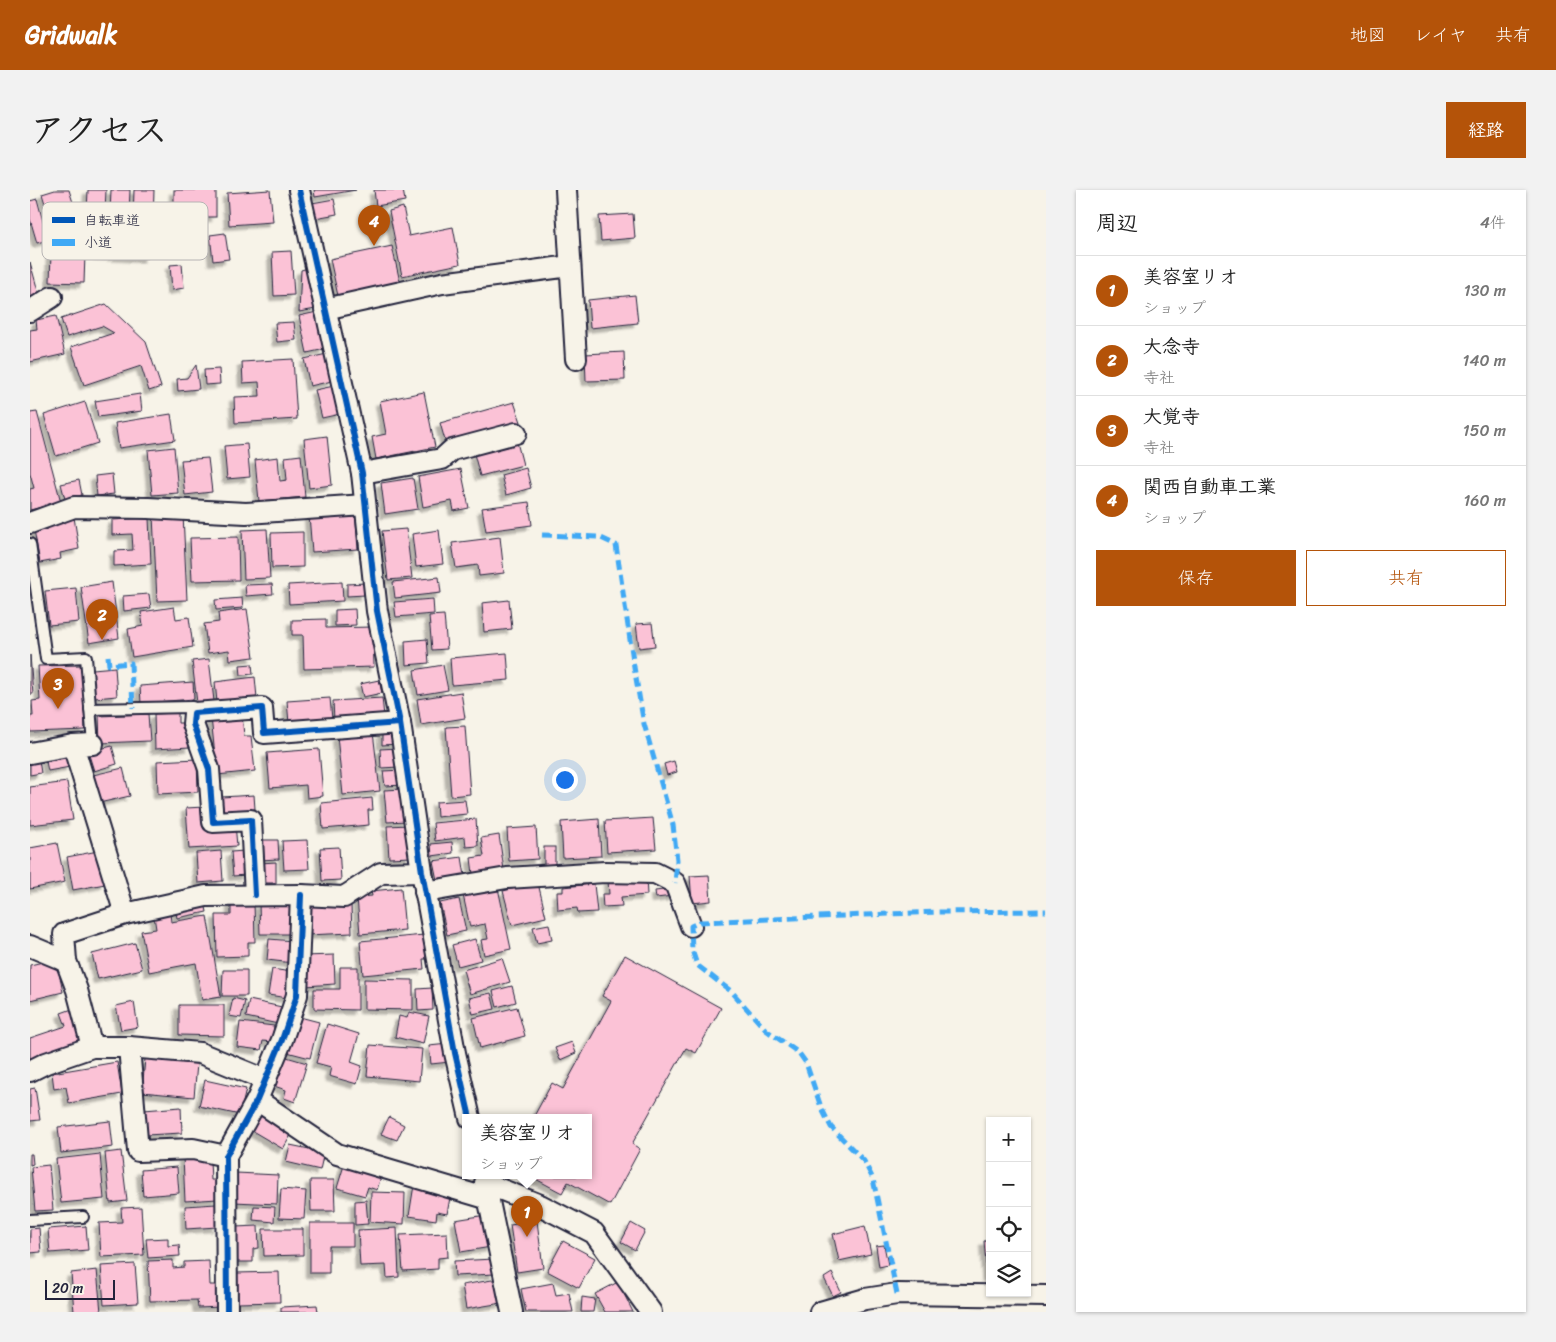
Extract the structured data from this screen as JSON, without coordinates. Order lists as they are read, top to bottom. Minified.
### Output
{"legend":["自転車道","小道"],"scale_bar":"20 m","page":{"header":"Gridwalk","nav":["地図","レイヤ","共有"],"title":"アクセス","buttons":["経路",["保存","共有"]],"heading":["周辺","4件"],"pins":["4","2","3","1"],"list":[{"mark":"1","name":"美容室リオ","note":"ショップ","value":"130 m"},{"mark":"2","name":"大念寺","note":"寺社","value":"140 m"},{"mark":"3","name":"大覚寺","note":"寺社","value":"150 m"},{"mark":"4","name":"関西自動車工業","note":"ショップ","value":"160 m"}],"popup":["美容室リオ","ショップ"],"map_buttons":["+","−"],"scale":"20 m"}}
